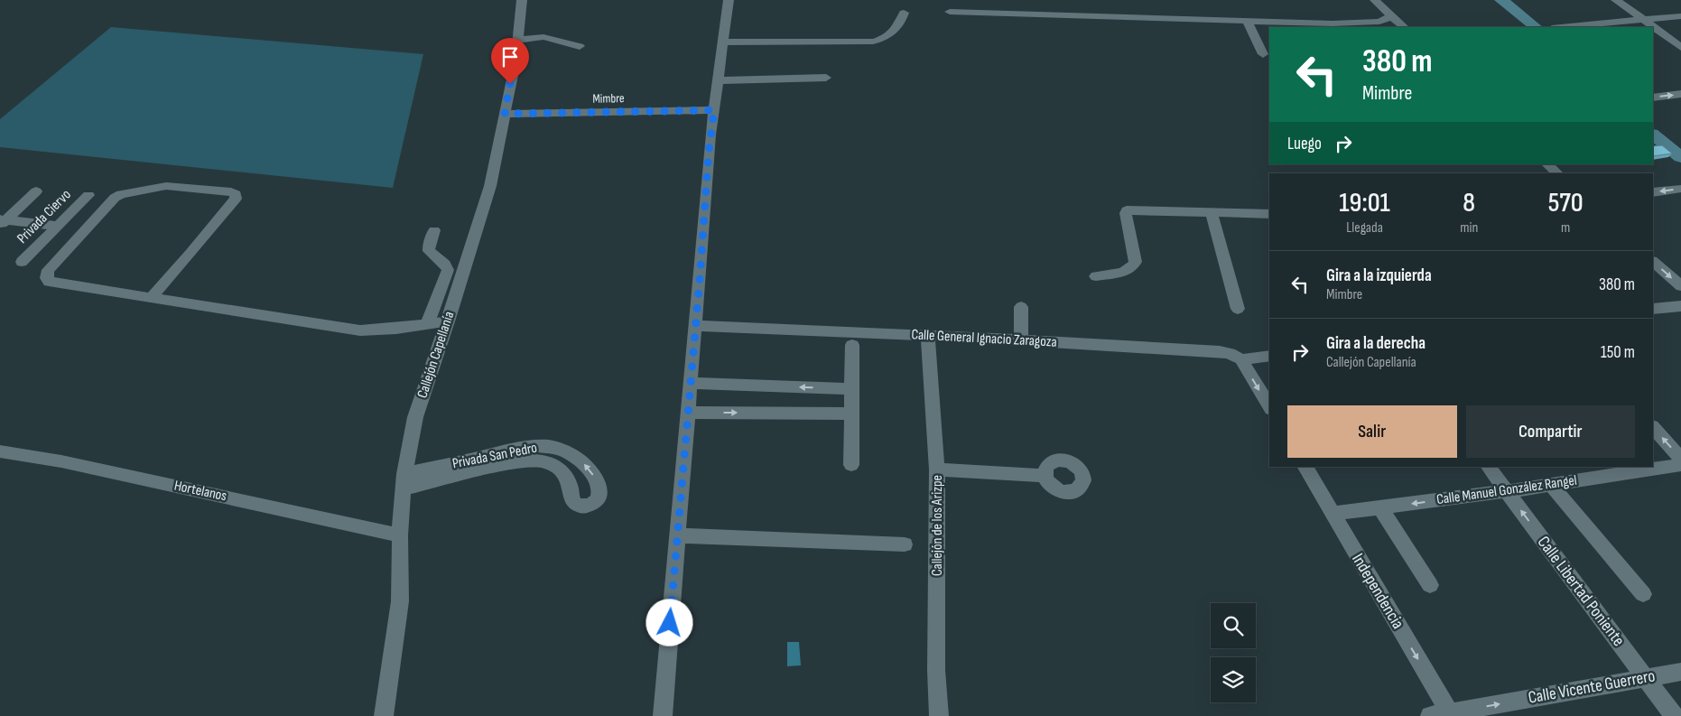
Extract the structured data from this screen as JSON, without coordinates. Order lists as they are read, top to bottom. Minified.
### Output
{"streets":{"street":["Mimbre","Privada Ciervo","Calle General Ignacio Zaragoza","Callejón Capellanía","Privada San Pedro","Calle Manuel González Rangel","Hortelanos","Callejón de los Arizpe","Independencia","Calle Libertad Poniente","Calle Vicente Guerrero"]},"crossings":[["Mimbre","Callejón Capellanía"],["Calle General Ignacio Zaragoza","Callejón de los Arizpe"],["Callejón Capellanía","Privada San Pedro"],["Callejón Capellanía","Hortelanos"],["Calle Manuel González Rangel","Independencia"],["Calle Manuel González Rangel","Calle Libertad Poniente"],["Independencia","Calle Vicente Guerrero"],["Calle Libertad Poniente","Calle Vicente Guerrero"]],"one_way":["Calle Manuel González Rangel","Calle Vicente Guerrero"],"page":{"turn":["380 m","Mimbre"],"then":"Luego","eta":["19:01","Llegada","8","min","570","m"],"list":[{"name":"Gira a la izquierda","note":"Mimbre","value":"380 m"},{"name":"Gira a la derecha","note":"Callejón Capellanía","value":"150 m"}],"buttons":["Salir","Compartir"]}}
